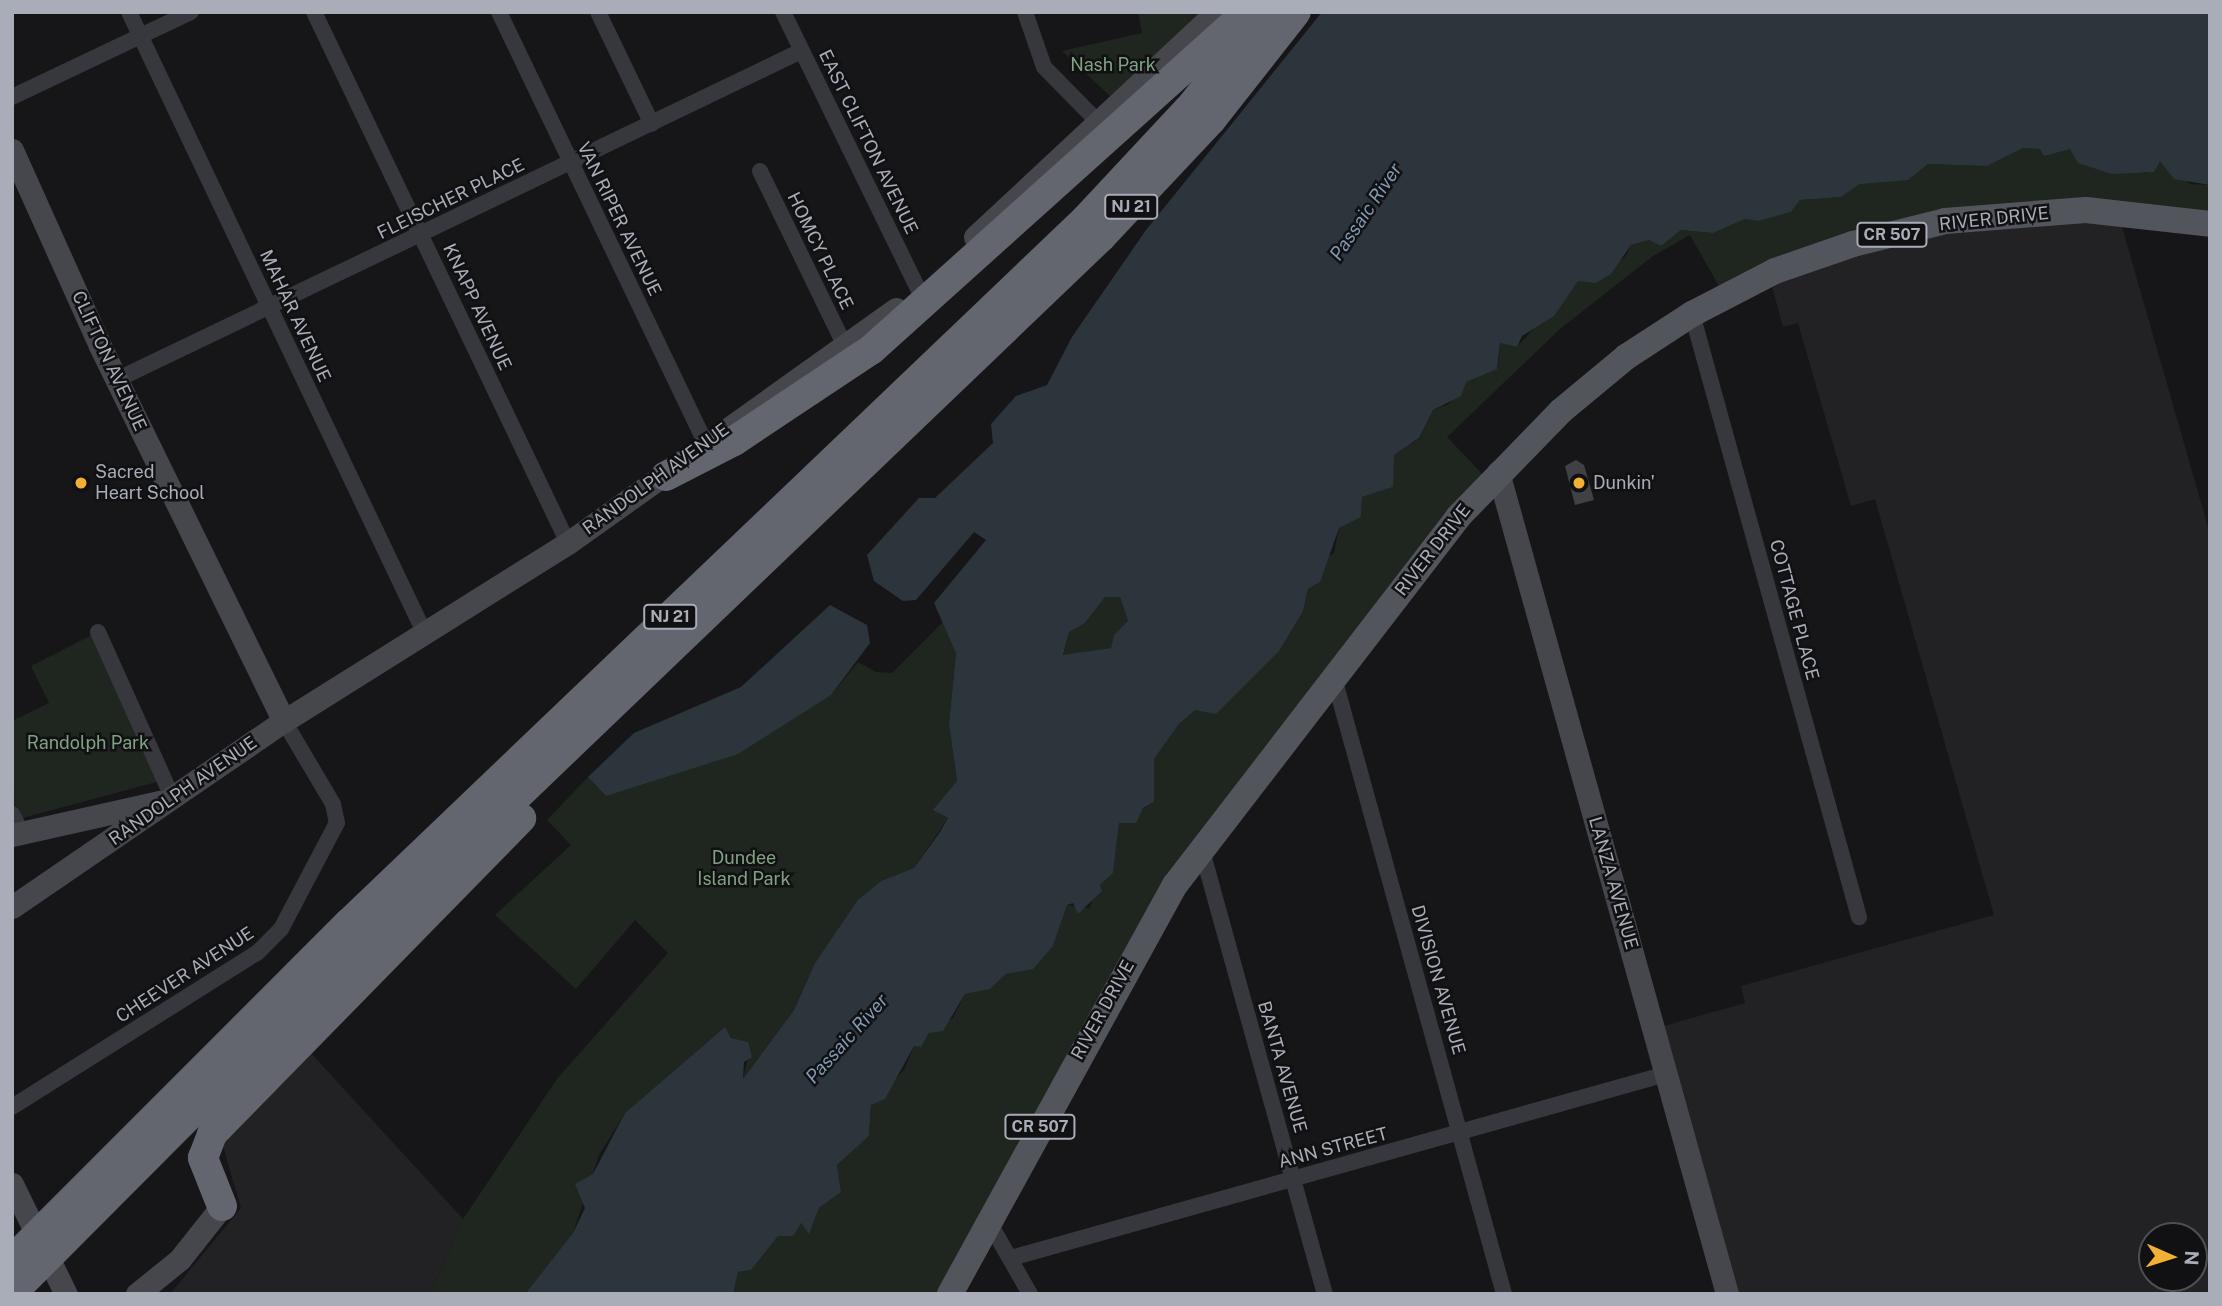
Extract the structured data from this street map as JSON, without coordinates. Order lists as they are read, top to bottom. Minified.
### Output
{"streets":{"highway":["NJ 21"],"main road":["RIVER DRIVE","CR 507"],"street":["EAST CLIFTON AVENUE","FLEISCHER PLACE","VAN RIPER AVENUE","HOMCY PLACE","KNAPP AVENUE","MAHAR AVENUE","CLIFTON AVENUE","RANDOLPH AVENUE","COTTAGE PLACE","LANZA AVENUE","CHEEVER AVENUE","DIVISION AVENUE","BANTA AVENUE","ANN STREET"]},"crossings":[["EAST CLIFTON AVENUE","FLEISCHER PLACE"],["EAST CLIFTON AVENUE","RANDOLPH AVENUE"],["FLEISCHER PLACE","VAN RIPER AVENUE"],["FLEISCHER PLACE","KNAPP AVENUE"],["FLEISCHER PLACE","MAHAR AVENUE"],["FLEISCHER PLACE","CLIFTON AVENUE"],["VAN RIPER AVENUE","RANDOLPH AVENUE"],["RIVER DRIVE","COTTAGE PLACE"],["RIVER DRIVE","LANZA AVENUE"],["RIVER DRIVE","DIVISION AVENUE"],["RIVER DRIVE","BANTA AVENUE"],["HOMCY PLACE","RANDOLPH AVENUE"],["KNAPP AVENUE","RANDOLPH AVENUE"],["MAHAR AVENUE","RANDOLPH AVENUE"],["CLIFTON AVENUE","RANDOLPH AVENUE"],["CLIFTON AVENUE","CHEEVER AVENUE"],["RANDOLPH AVENUE","CHEEVER AVENUE"],["LANZA AVENUE","ANN STREET"],["DIVISION AVENUE","ANN STREET"],["BANTA AVENUE","ANN STREET"]],"water":["Passaic River"],"parks":["Nash Park","Randolph Park","Dundee Island Park"],"places":["Sacred Heart School","Dunkin'"],"north":"right"}
